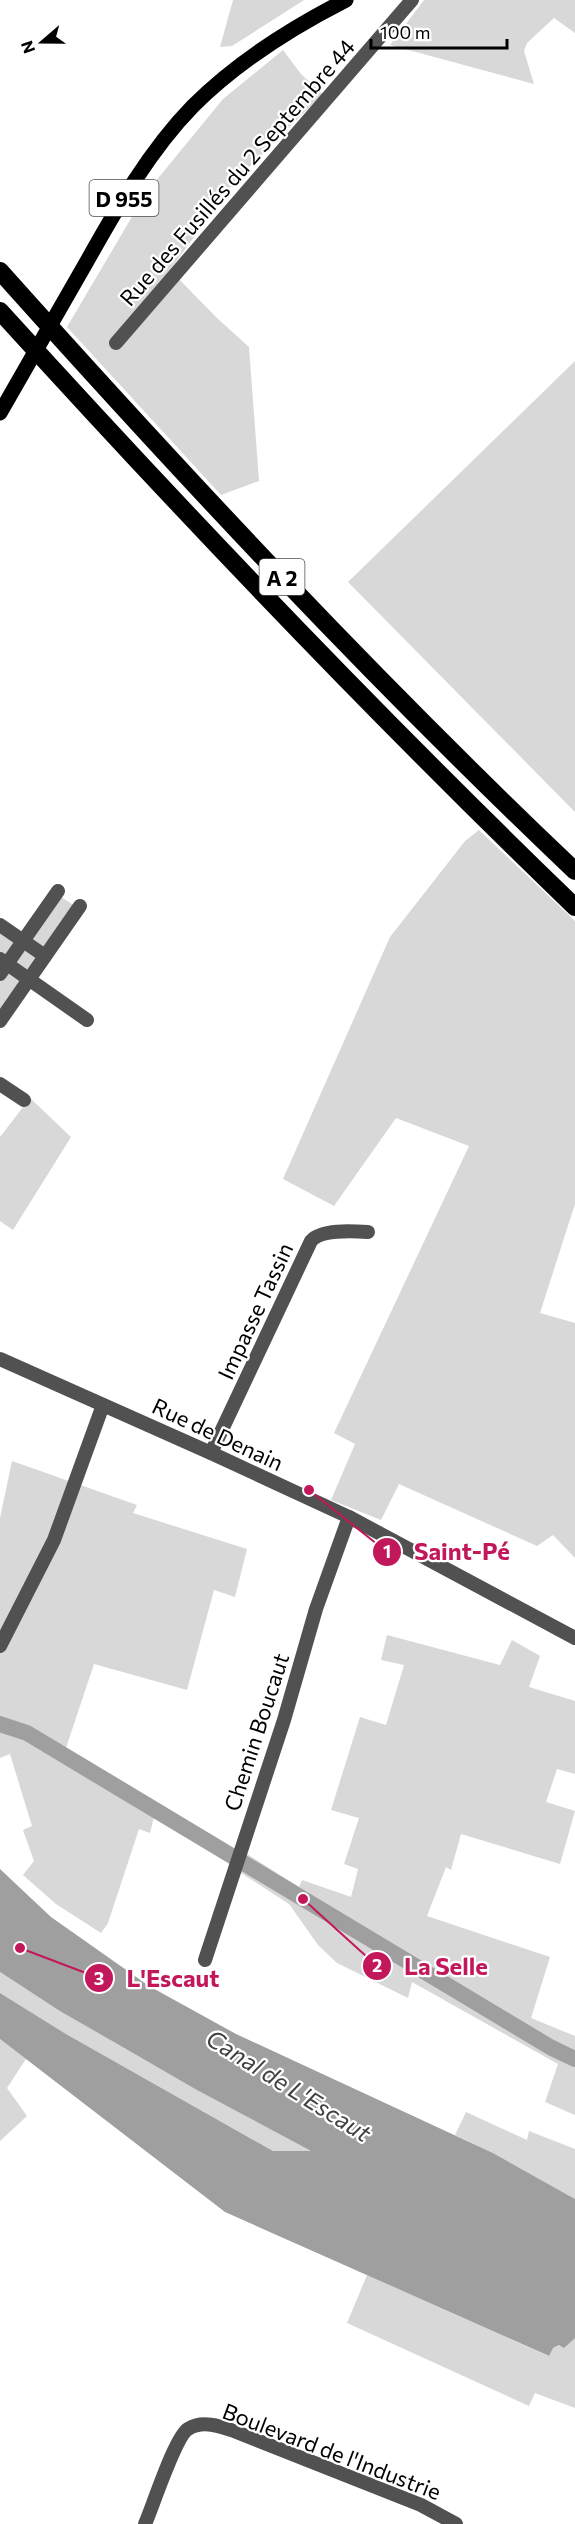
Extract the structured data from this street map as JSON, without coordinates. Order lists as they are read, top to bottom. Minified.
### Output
{"streets":{"highway":["A 2"],"main road":["D 955"],"street":["Rue des Fusillés du 2 Septembre 44","Impasse Tassin","Rue de Denain","Chemin Boucaut","Boulevard de l'Industrie"]},"crossings":[["Impasse Tassin","Rue de Denain"],["Rue de Denain","Chemin Boucaut"]],"water":["Canal de L'Escaut"],"places":["Saint-Pé","La Selle","L'Escaut"],"scale_bar":"100 m","north":"left"}
